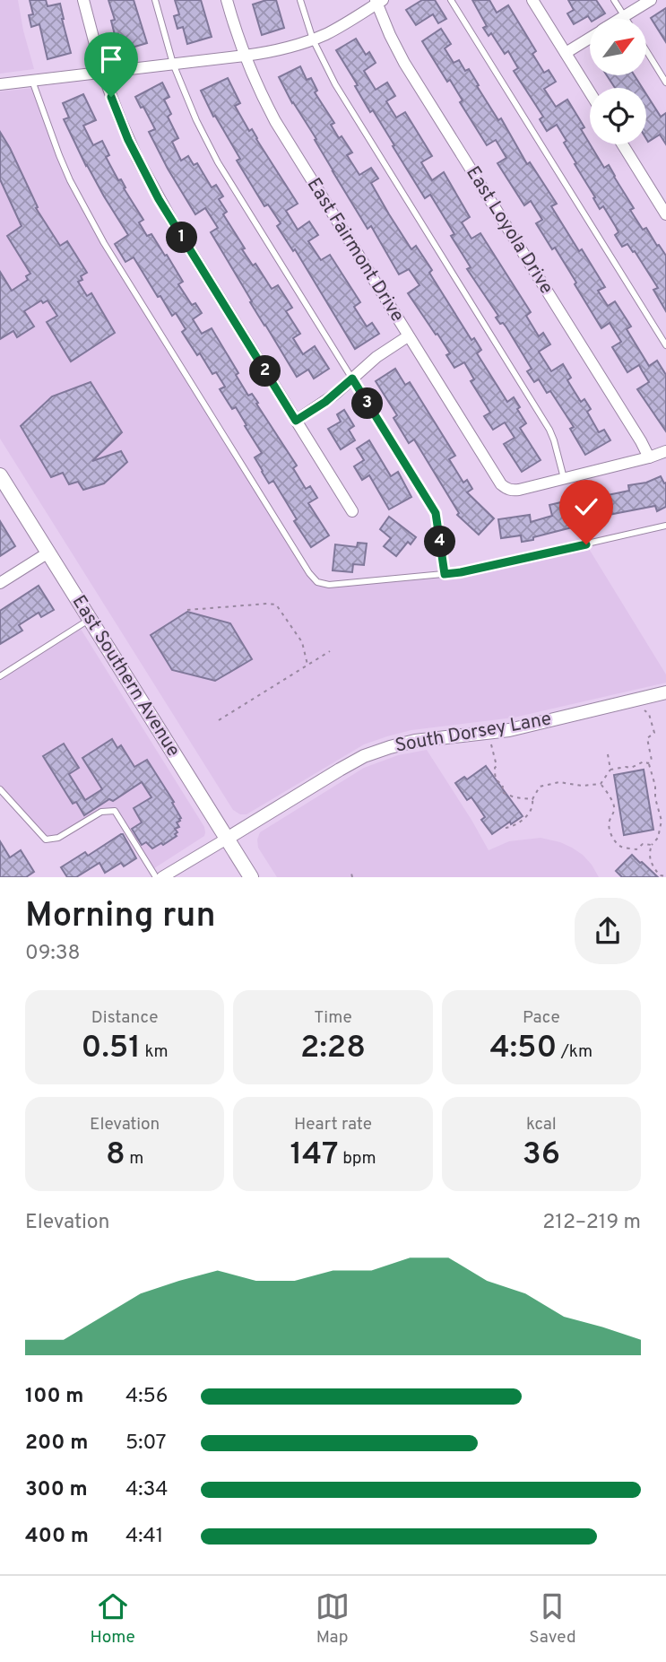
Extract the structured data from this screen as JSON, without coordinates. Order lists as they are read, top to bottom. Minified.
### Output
{"streets":{"main road":["East Southern Avenue"],"street":["East Loyola Drive","East Fairmont Drive","South Dorsey Lane"]},"crossings":[["East Southern Avenue","South Dorsey Lane"]],"north":"top right","page":{"pins":["1","2","3","4"],"heading":["Morning run","09:38"],"stats":[["Distance","0.51 km"],["Time","2:28"],["Pace","4:50 /km"],["Elevation","8 m"],["Heart rate","147 bpm"],["kcal","36"]],"chart":["Elevation","212–219 m"],"list":[{"name":"100 m","note":"4:56"},{"name":"200 m","note":"5:07"},{"name":"300 m","note":"4:34"},{"name":"400 m","note":"4:41"}],"tabs":["Home","Map","Saved"]}}
